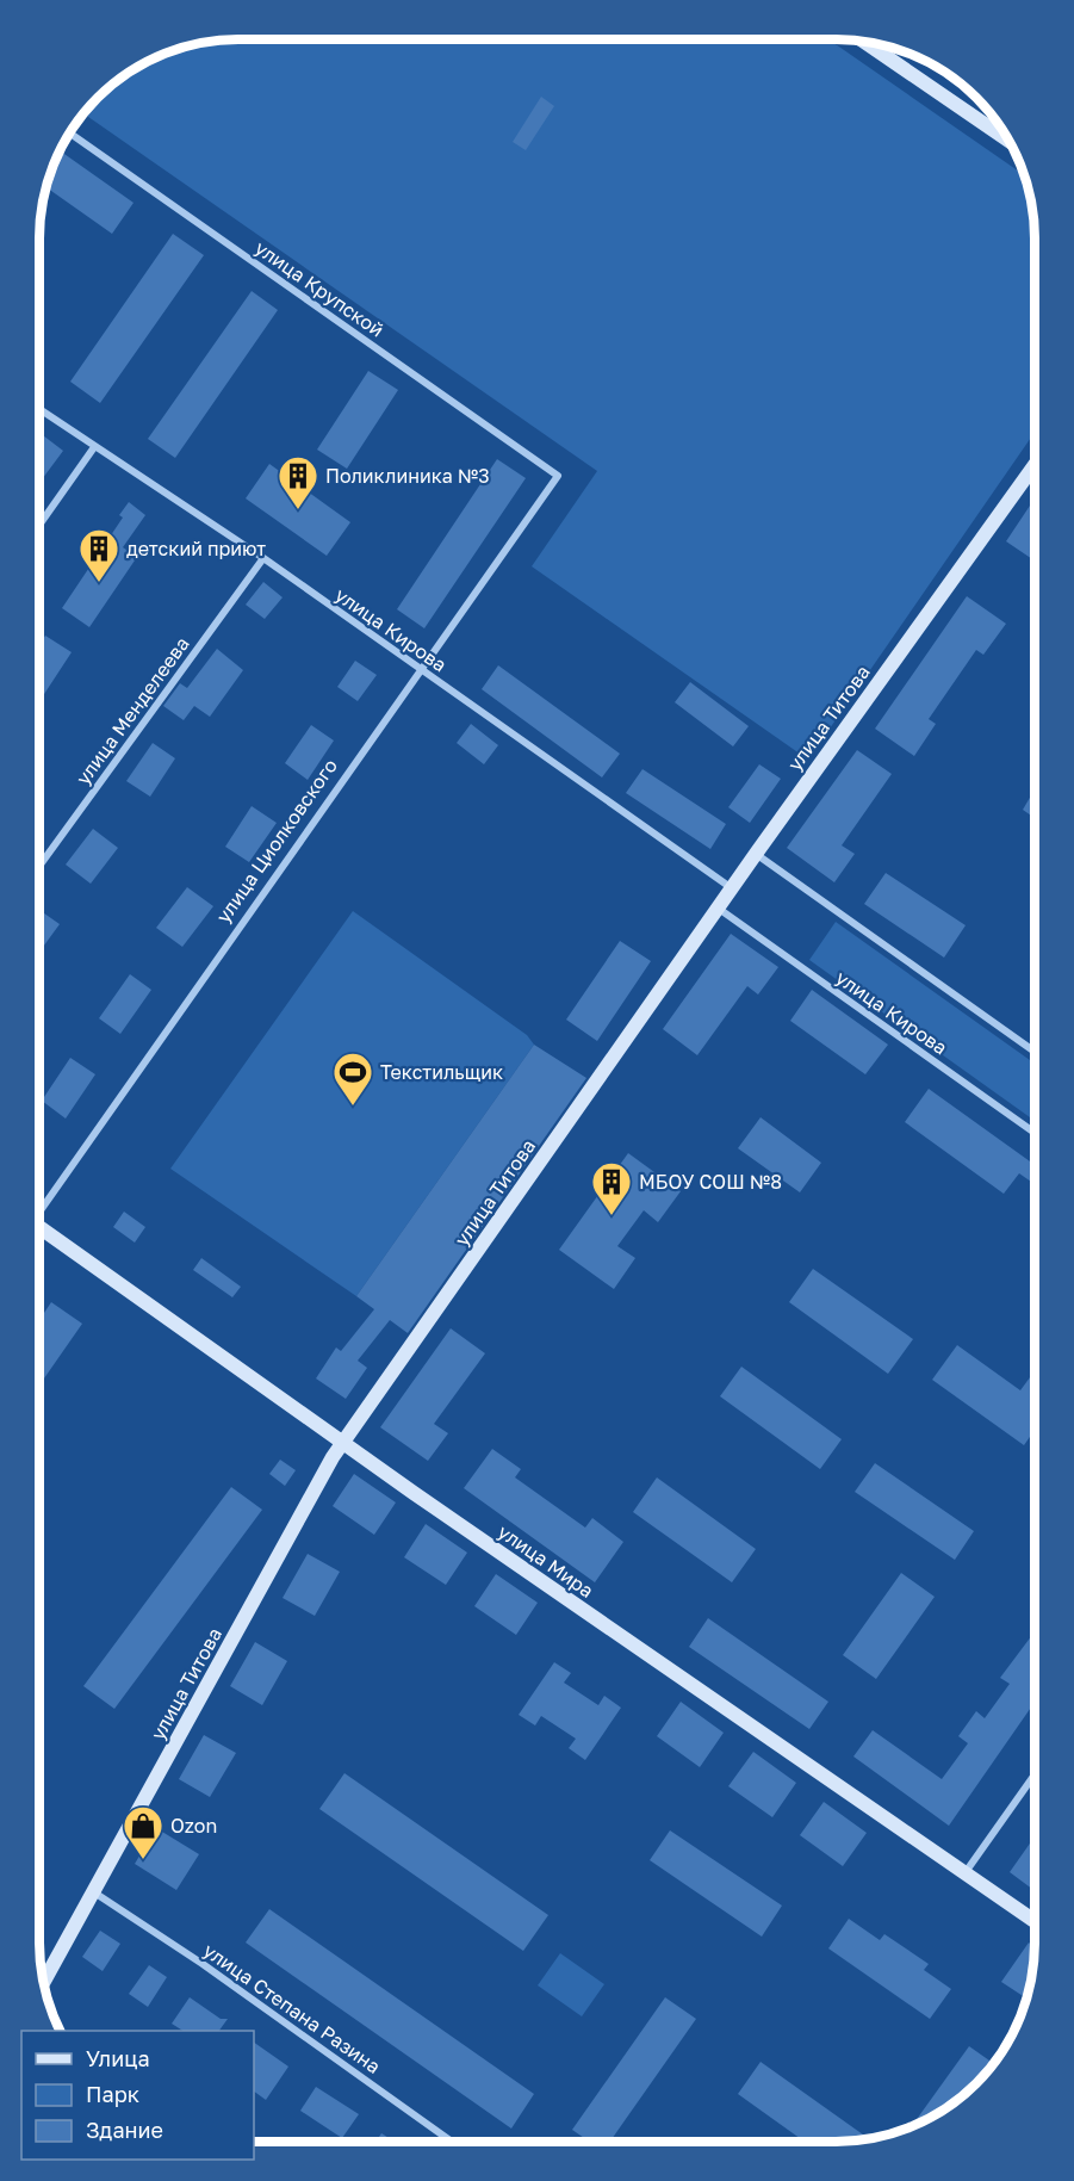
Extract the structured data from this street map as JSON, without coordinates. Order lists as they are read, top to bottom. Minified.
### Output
{"streets":{"street":["улица Крупской","улица Кирова","улица Менделеева","улица Титова","улица Циолковского","улица Мира","улица Степана Разина"]},"crossings":[["улица Крупской","улица Циолковского"],["улица Кирова","улица Менделеева"],["улица Кирова","улица Титова"],["улица Кирова","улица Циолковского"],["улица Титова","улица Мира"],["улица Титова","улица Степана Разина"]],"places":{"building":["Поликлиника №3","детский приют","МБОУ СОШ №8"],"sports":["Текстильщик"],"shop":["Ozon"]},"legend":["Улица","Парк","Здание"]}
